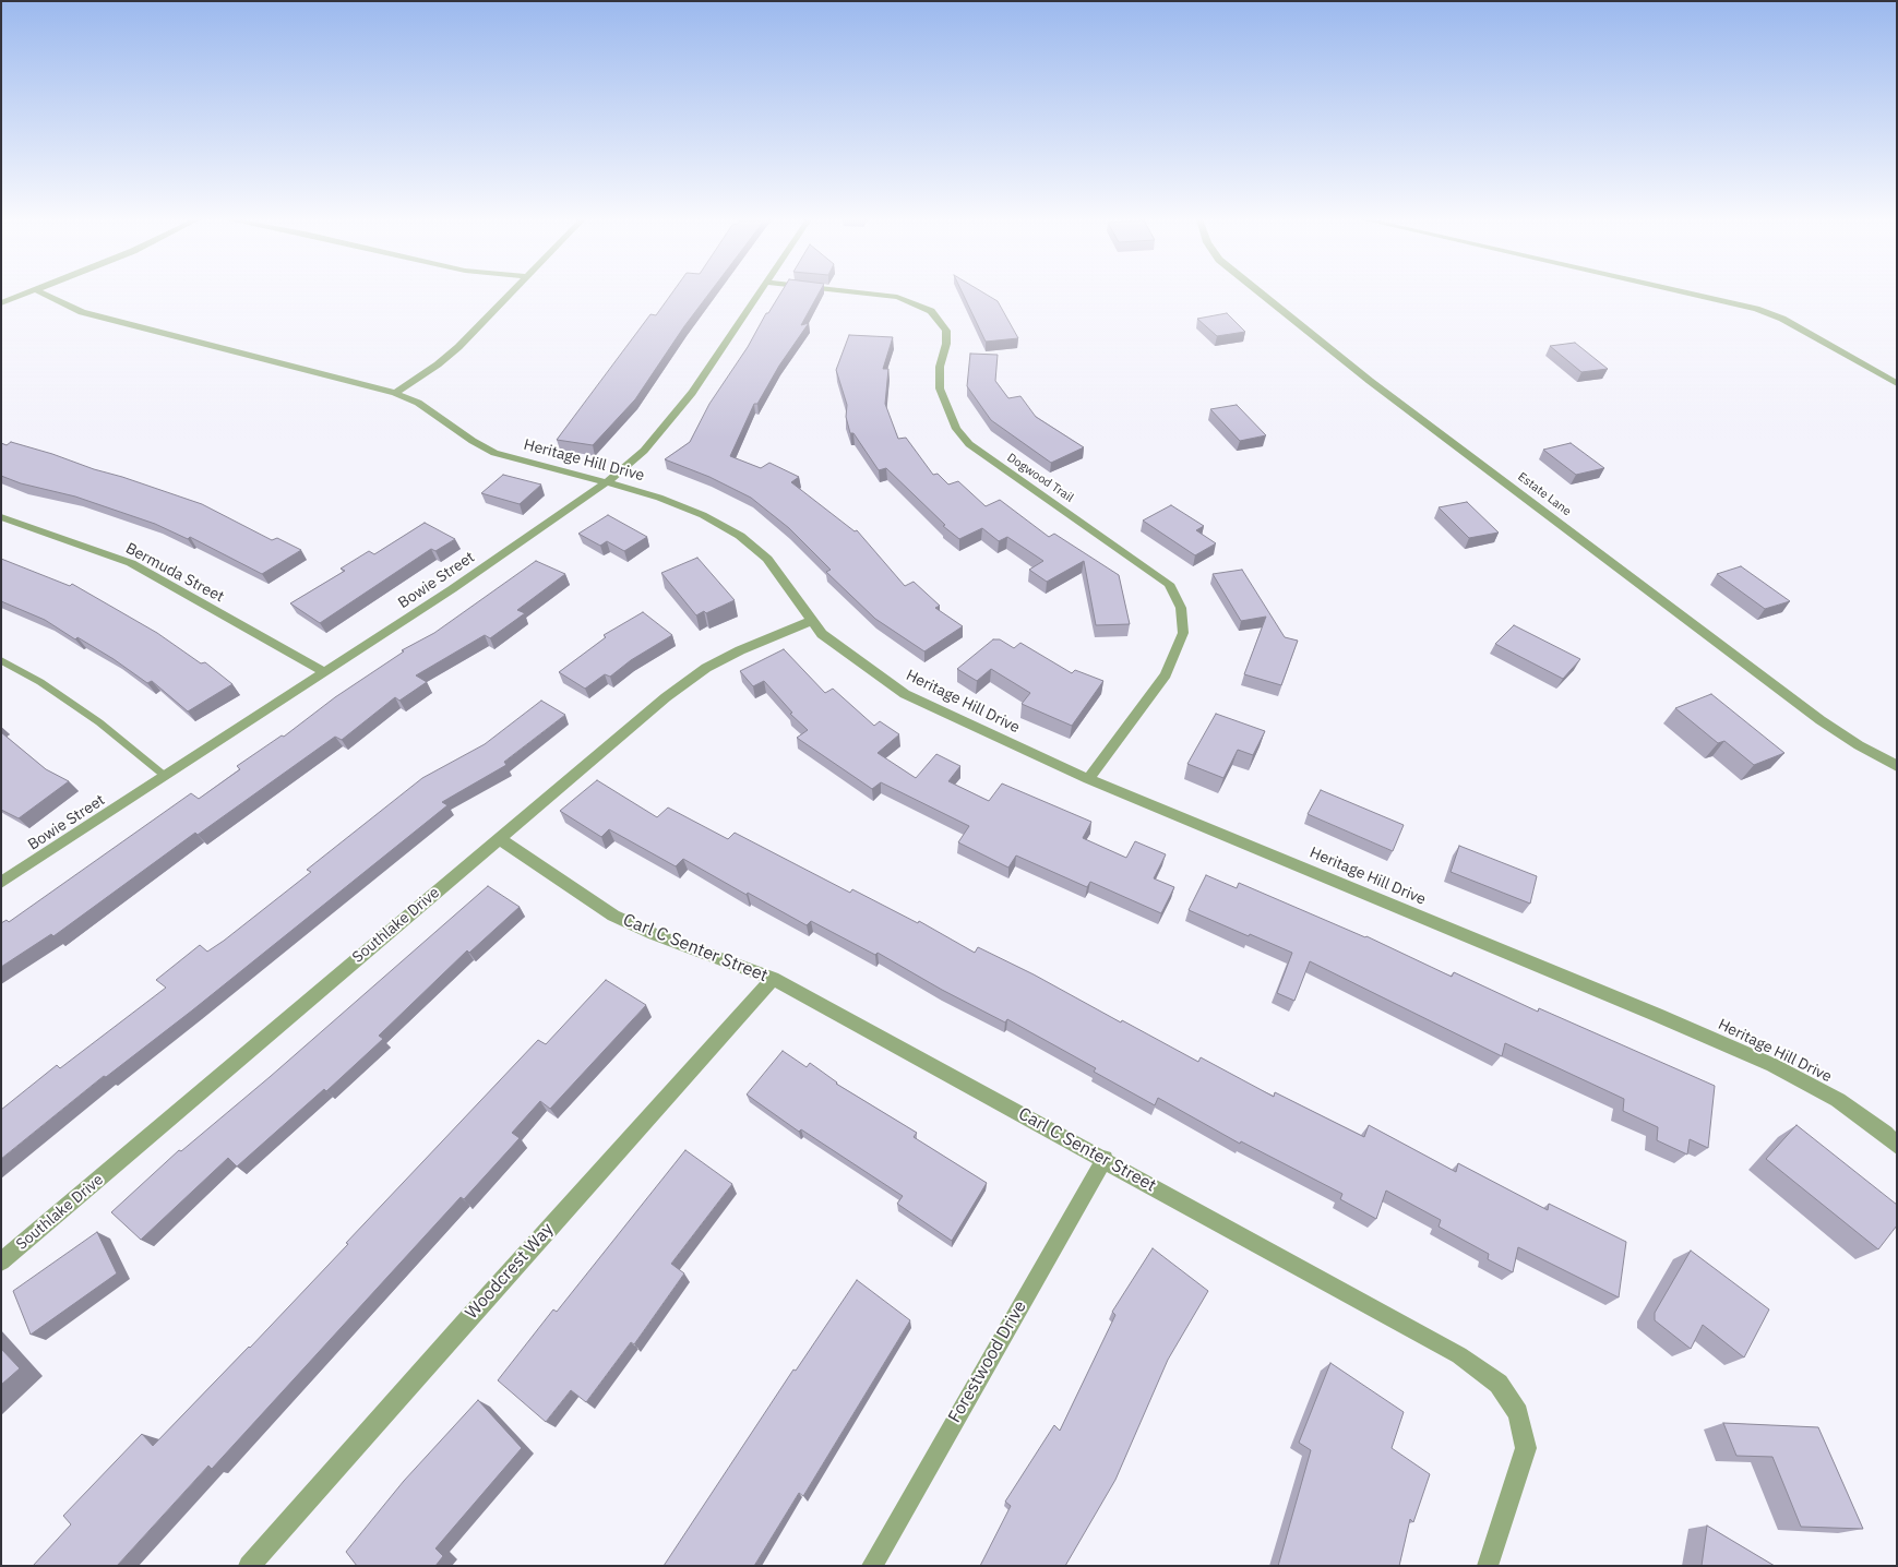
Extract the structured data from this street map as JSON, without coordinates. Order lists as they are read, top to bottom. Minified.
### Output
{"streets":{"street":["Heritage Hill Drive","Dogwood Trail","Estate Lane","Bermuda Street","Bowie Street","Southlake Drive","Carl C Senter Street","Woodcrest Way","Forestwood Drive"]},"crossings":[["Heritage Hill Drive","Dogwood Trail"],["Heritage Hill Drive","Bowie Street"],["Heritage Hill Drive","Southlake Drive"],["Bermuda Street","Bowie Street"],["Southlake Drive","Carl C Senter Street"],["Carl C Senter Street","Woodcrest Way"],["Carl C Senter Street","Forestwood Drive"]]}
